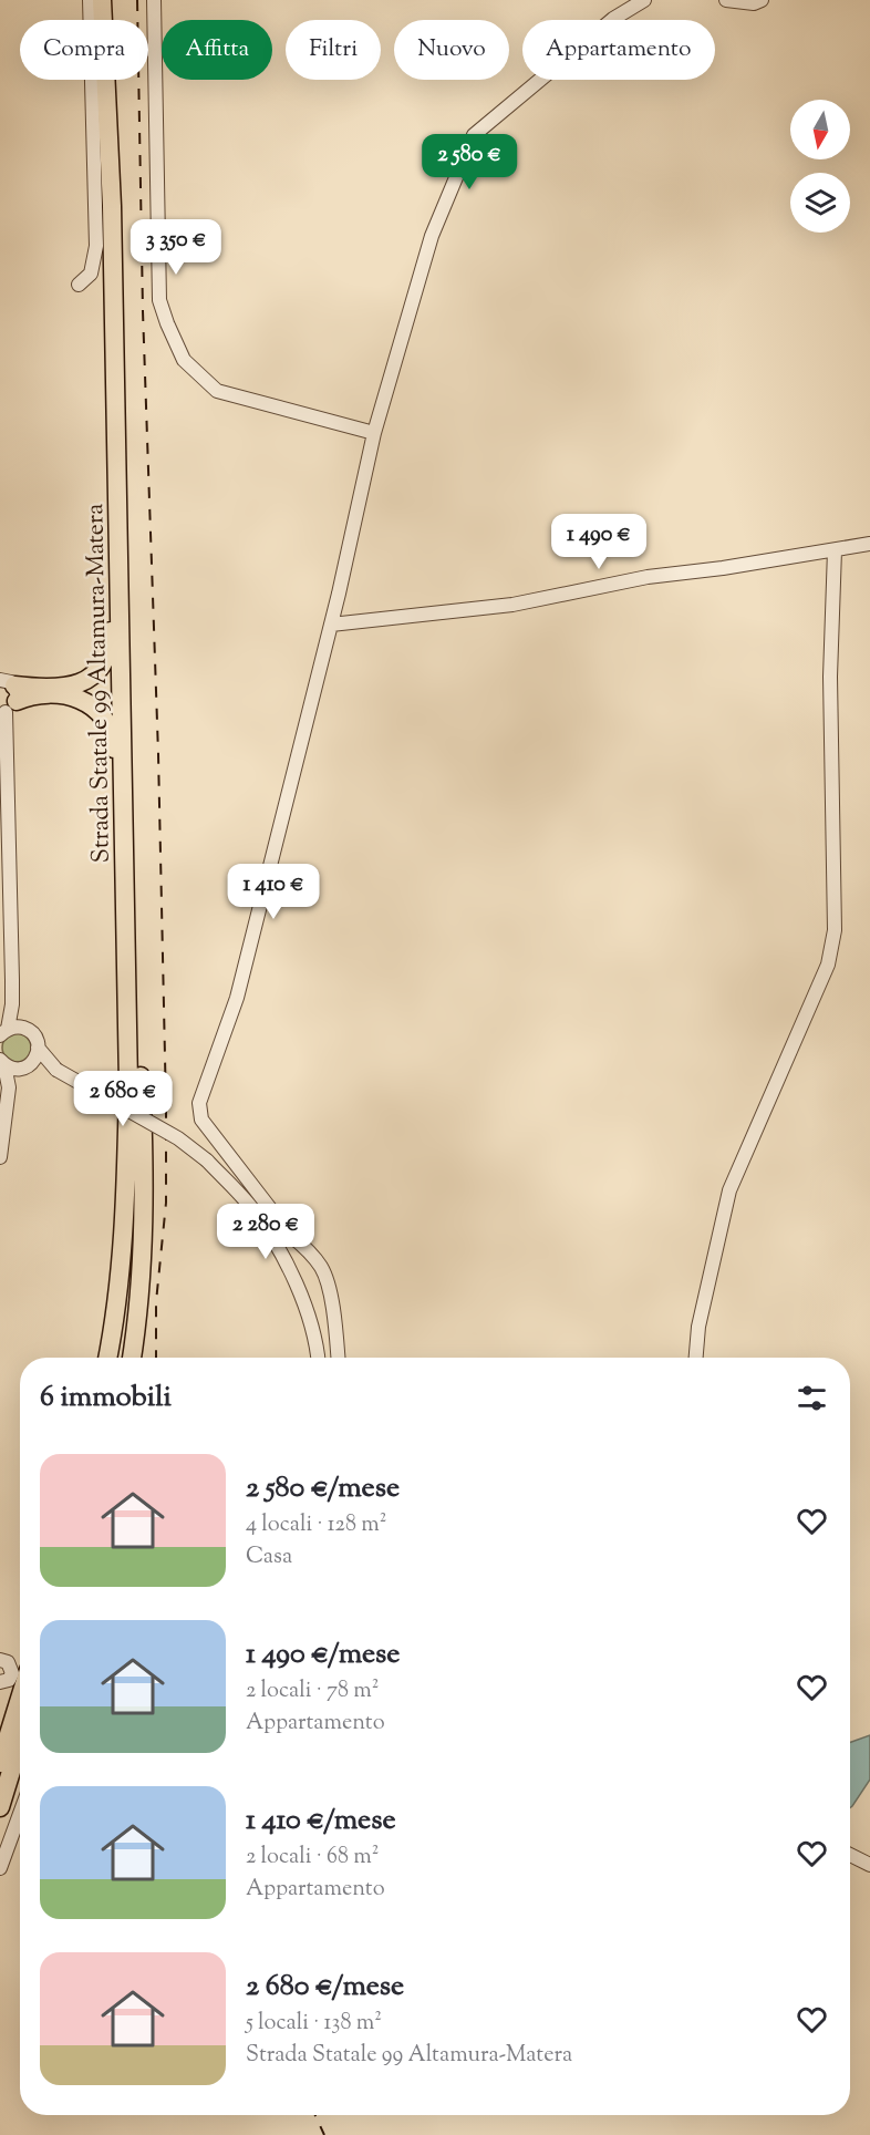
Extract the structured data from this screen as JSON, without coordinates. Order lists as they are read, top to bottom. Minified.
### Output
{"streets":{"highway":["Strada Statale 99 Altamura-Matera"]},"north":"bottom","page":{"chip":["Compra","Affitta","Filtri","Nuovo","Appartamento"],"price":["2 580 €","3 350 €","1 490 €","1 410 €","2 680 €","2 280 €"],"heading":"6 immobili","list":[{"name":"2 580 €/mese","note":"4 locali · 128 m² · Casa"},{"name":"1 490 €/mese","note":"2 locali · 78 m² · Appartamento"},{"name":"1 410 €/mese","note":"2 locali · 68 m² · Appartamento"},{"name":"2 680 €/mese","note":"5 locali · 138 m² · Strada Statale 99 Altamura-Matera"}]}}
